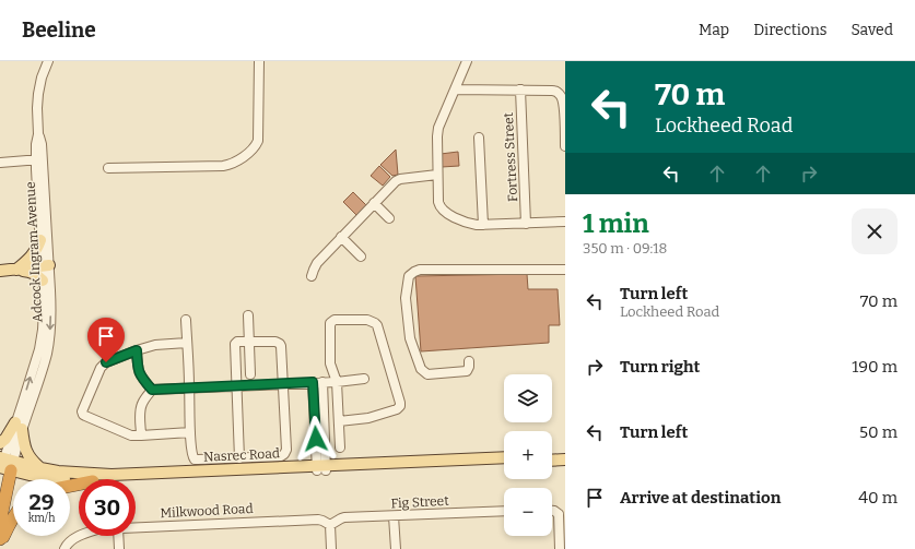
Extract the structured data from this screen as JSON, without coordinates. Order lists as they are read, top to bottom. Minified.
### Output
{"streets":{"main road":["Nasrec Road"],"street":["Fortress Street","Adcock Ingram Avenue","Fig Street","Milkwood Road"]},"crossings":[["Adcock Ingram Avenue","Nasrec Road"],["Fig Street","Milkwood Road"]],"page":{"header":"Beeline","nav":["Map","Directions","Saved"],"turn":["70 m","Lockheed Road"],"heading":["1 min","350 m · 09:18"],"list":[{"name":"Turn left","note":"Lockheed Road","value":"70 m"},{"name":"Turn right","value":"190 m"},{"name":"Turn left","value":"50 m"},{"name":"Arrive at destination","value":"40 m"}],"map_buttons":["+","−"],"speed":"29 km/h","limit":"30"}}
